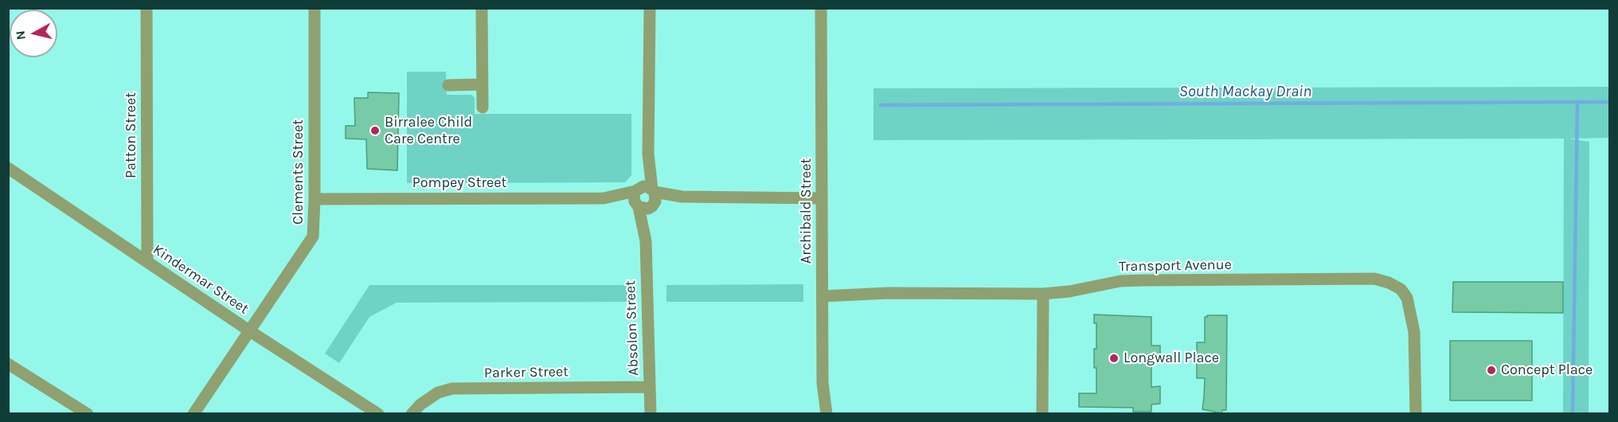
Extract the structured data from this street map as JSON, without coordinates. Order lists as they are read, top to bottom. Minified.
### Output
{"streets":{"street":["Patton Street","Clements Street","Pompey Street","Archibald Street","Transport Avenue","Kindermar Street","Absolon Street","Parker Street"]},"crossings":[["Patton Street","Kindermar Street"],["Clements Street","Pompey Street"],["Clements Street","Kindermar Street"],["Pompey Street","Absolon Street"],["Archibald Street","Transport Avenue"],["Absolon Street","Parker Street"]],"water":["South Mackay Drain"],"places":["Birralee Child Care Centre","Longwall Place","Concept Place"],"north":"left"}
